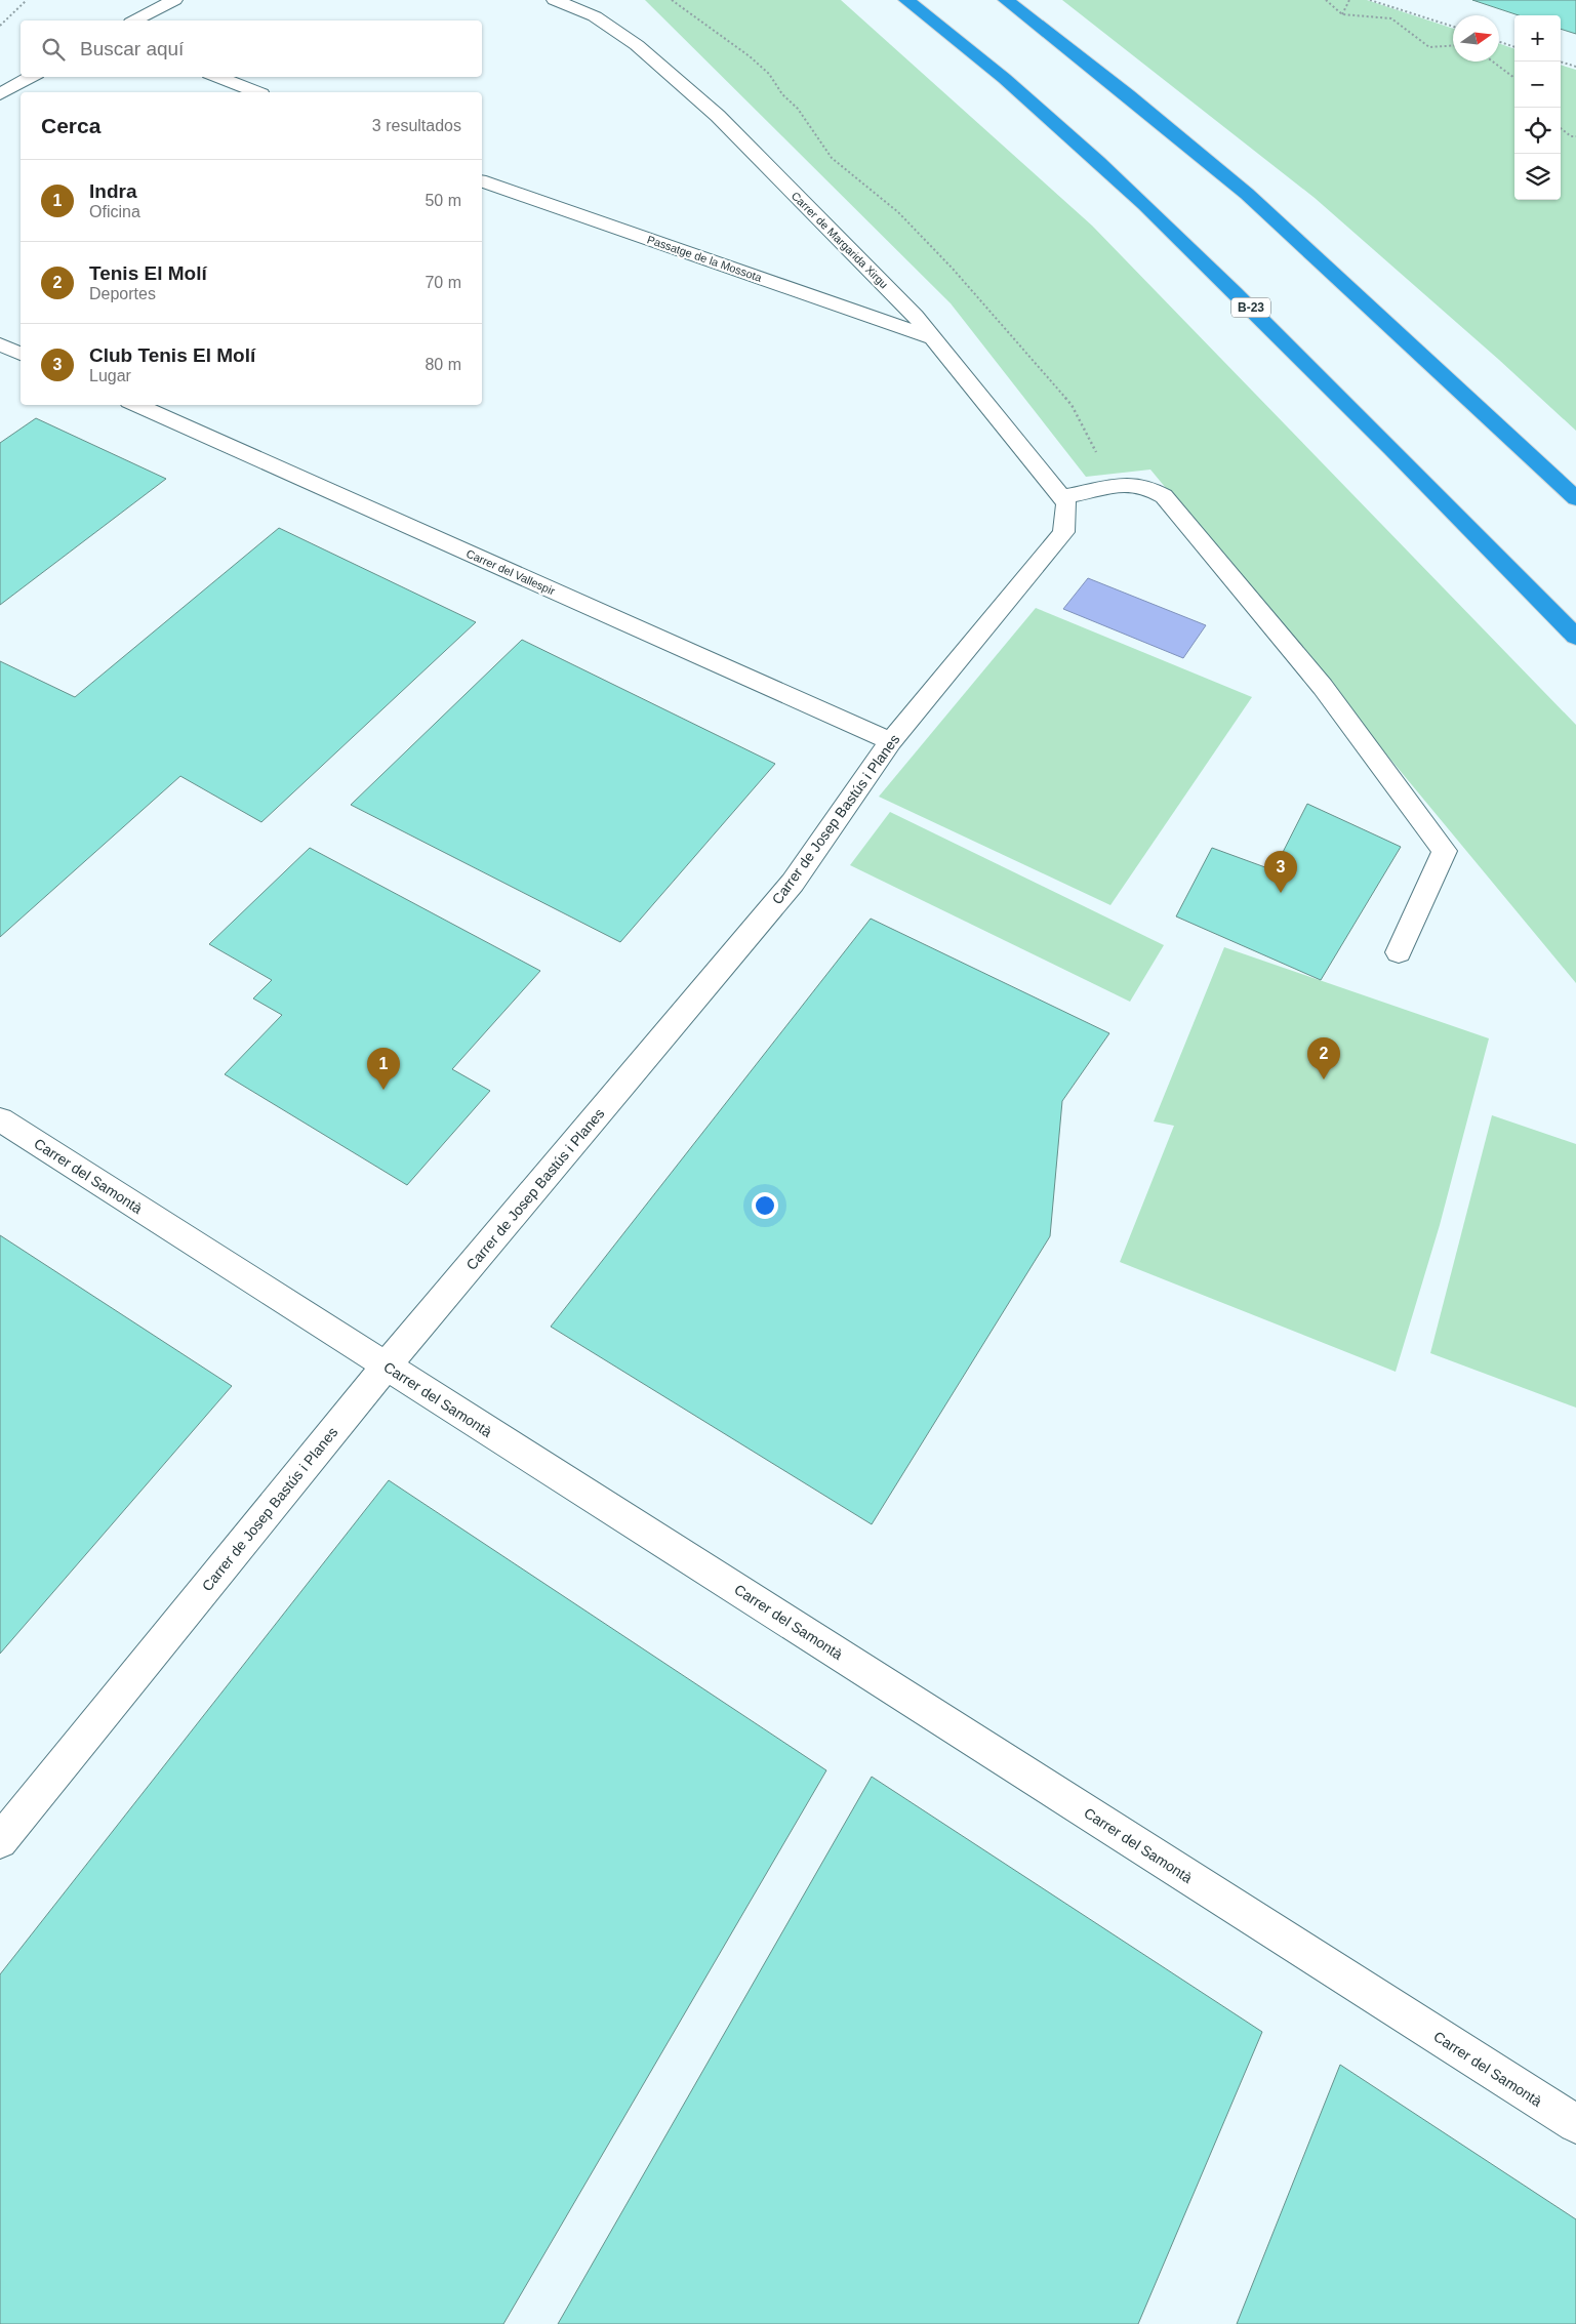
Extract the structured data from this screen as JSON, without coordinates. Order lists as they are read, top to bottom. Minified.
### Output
{"streets":{"highway":["B-23"],"street":["Carrer de Margarida Xirgu","Passatge de la Mossota","Carrer del Vallespir","Carrer de Josep Bastús i Planes","Carrer del Samontà"]},"crossings":[["Carrer de Margarida Xirgu","Passatge de la Mossota"],["Carrer de Margarida Xirgu","Carrer de Josep Bastús i Planes"],["Carrer del Vallespir","Carrer de Josep Bastús i Planes"],["Carrer de Josep Bastús i Planes","Carrer del Samontà"]],"north":"right","page":{"map_buttons":["+","−"],"search":"Buscar aquí","heading":["Cerca","3 resultados"],"list":[{"mark":"1","name":"Indra","note":"Oficina","value":"50 m"},{"mark":"2","name":"Tenis El Molí","note":"Deportes","value":"70 m"},{"mark":"3","name":"Club Tenis El Molí","note":"Lugar","value":"80 m"}],"pins":["3","2","1"]}}
